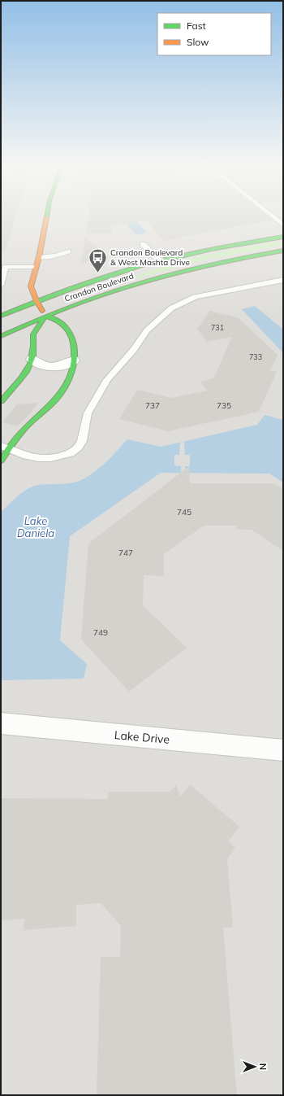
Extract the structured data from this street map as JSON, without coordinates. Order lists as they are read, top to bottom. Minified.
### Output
{"streets":{"street":["Crandon Boulevard","Lake Drive"]},"water":["Lake Daniela"],"places":{"bus stop":["Crandon Boulevard & West Mashta Drive"]},"house_numbers":["731","733","737","735","745","747","749"],"legend":["Fast","Slow"],"north":"right"}
